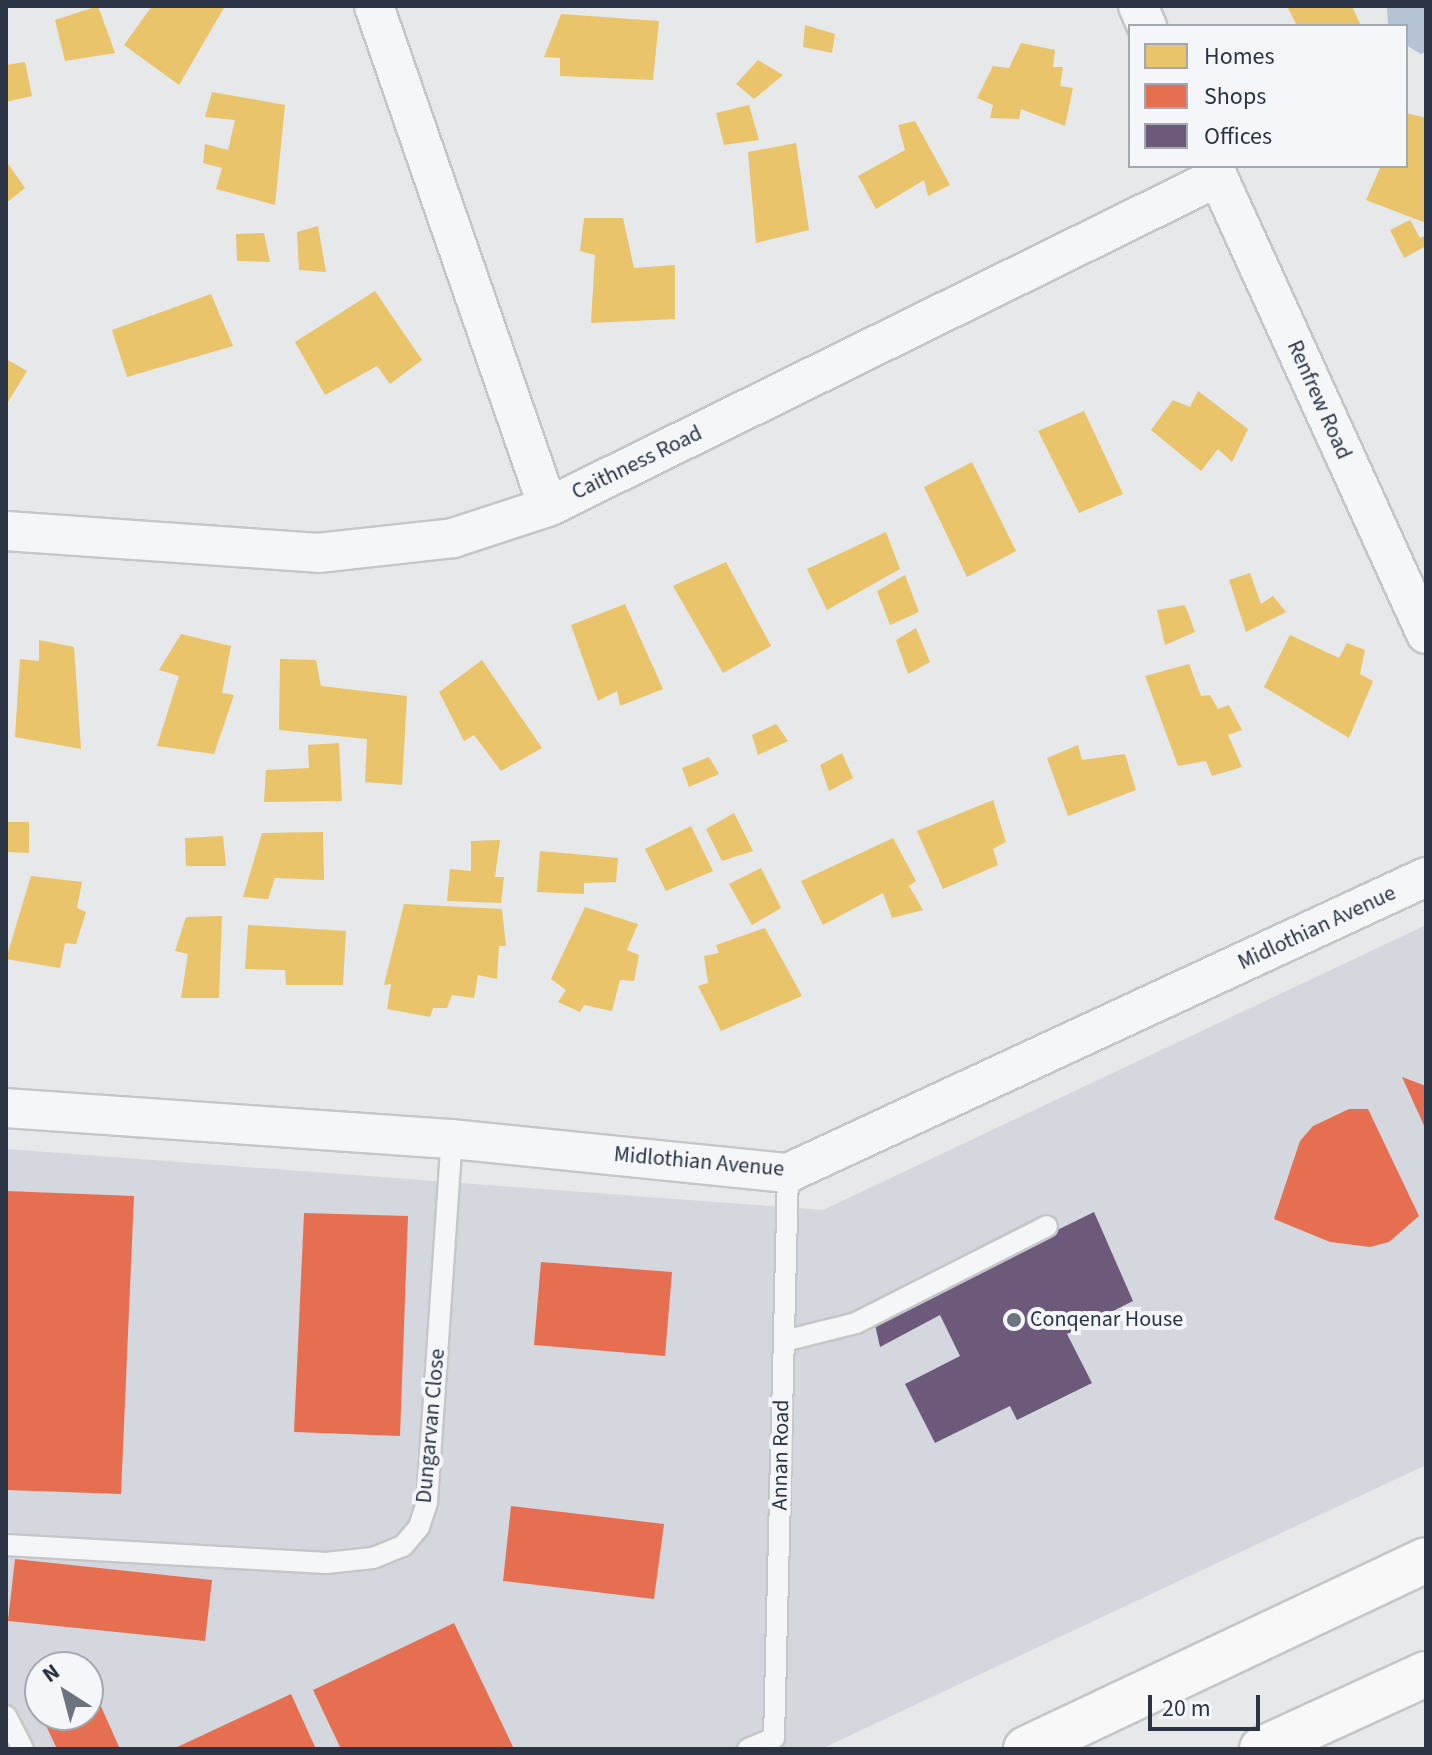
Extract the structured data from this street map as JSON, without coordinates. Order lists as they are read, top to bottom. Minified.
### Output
{"streets":{"street":["Renfrew Road","Caithness Road","Midlothian Avenue"],"lane":["Dungarvan Close","Annan Road"]},"crossings":[["Renfrew Road","Caithness Road"],["Midlothian Avenue","Dungarvan Close"],["Midlothian Avenue","Annan Road"]],"places":["Conqenar House"],"legend":["Homes","Shops","Offices"],"scale_bar":"20 m","north":"top left"}
